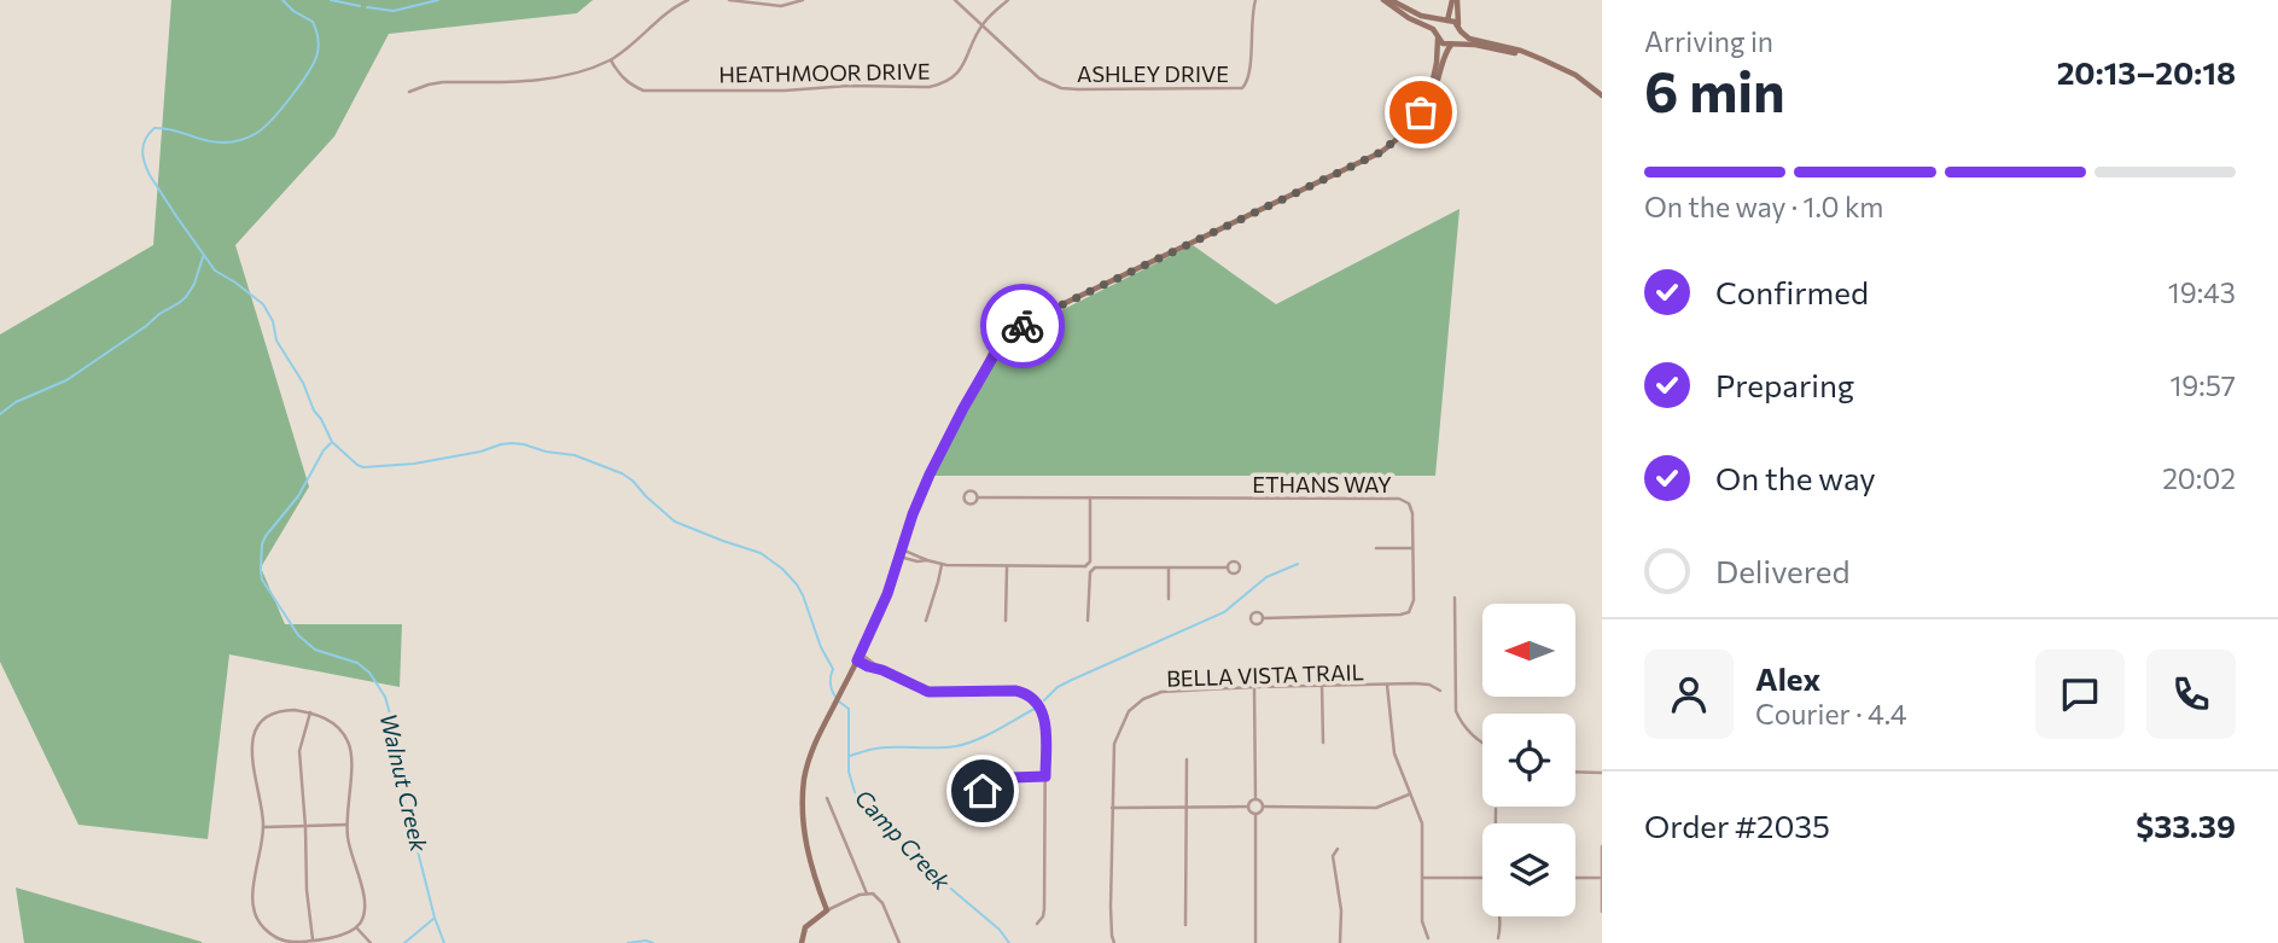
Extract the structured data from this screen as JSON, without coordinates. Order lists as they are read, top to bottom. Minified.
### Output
{"streets":{"street":["HEATHMOOR DRIVE","ASHLEY DRIVE","ETHANS WAY","BELLA VISTA TRAIL"]},"crossings":[["HEATHMOOR DRIVE","ASHLEY DRIVE"]],"water":["Walnut Creek","Camp Creek"],"north":"left","page":{"heading":["6 min","Arriving in","20:13–20:18"],"panel":["Alex","Courier · 4.4","Order #2035","$33.39"],"bar":"On the way · 1.0 km","list":[["Confirmed","19:43"],["Preparing","19:57"],["On the way","20:02"],"Delivered"]}}
